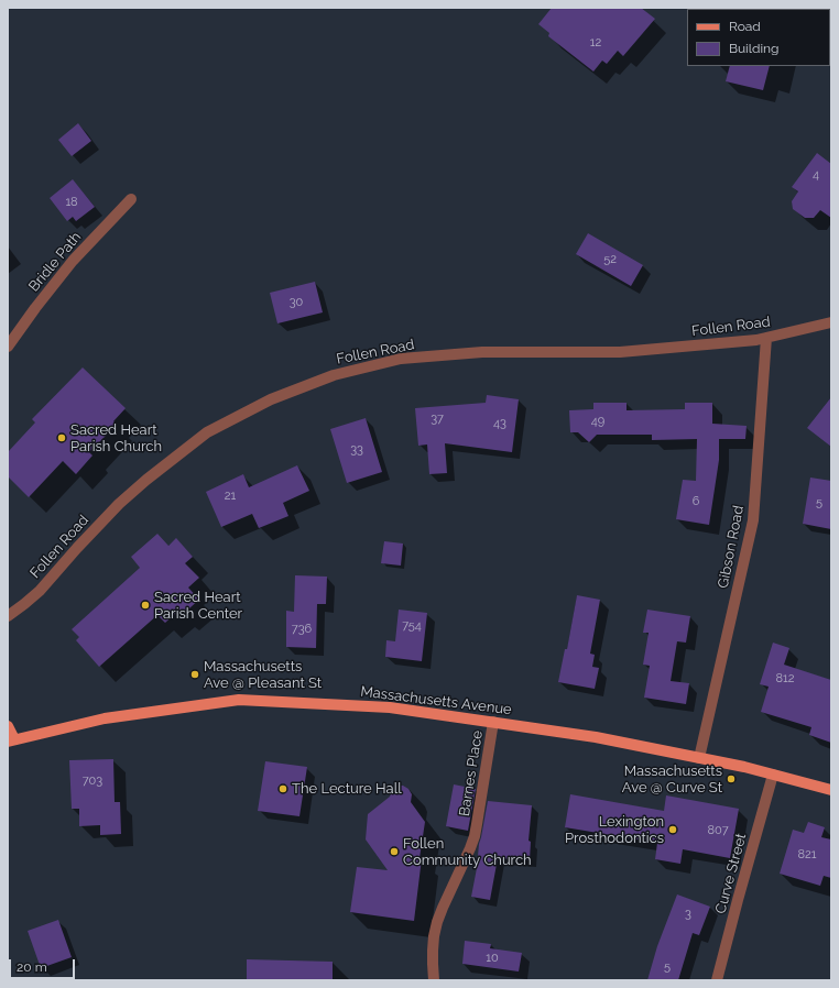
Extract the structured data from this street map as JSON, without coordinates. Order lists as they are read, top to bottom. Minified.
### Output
{"streets":{"main road":["Massachusetts Avenue"],"street":["Bridle Path","Follen Road","Gibson Road","Barnes Place","Curve Street"]},"crossings":[["Follen Road","Gibson Road"],["Gibson Road","Massachusetts Avenue"],["Massachusetts Avenue","Barnes Place"],["Massachusetts Avenue","Curve Street"]],"places":["Sacred Heart Parish Church","Sacred Heart Parish Center","Massachusetts Ave @ Pleasant St","Massachusetts Ave @ Curve St","The Lecture Hall","Lexington Prosthodontics","Follen Community Church"],"house_numbers":["12","4","18","52","30","37","49","43","33","21","6","5","754","736","812","703","807","821","3","10","5"],"legend":["Road","Building"],"scale_bar":"20 m"}
